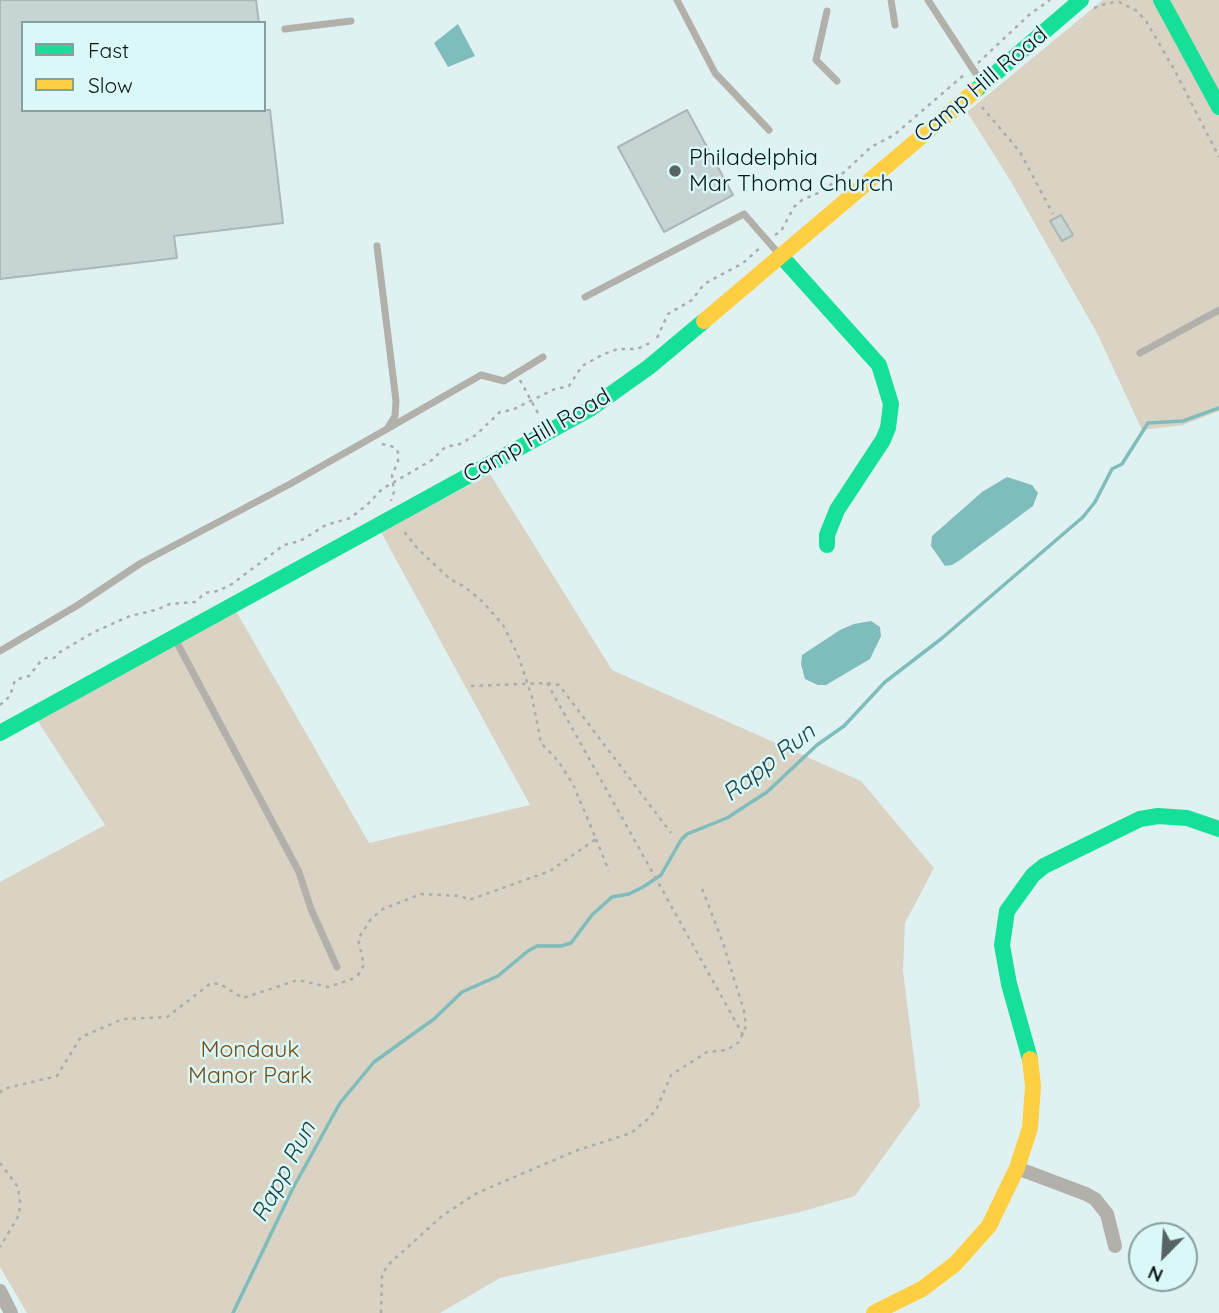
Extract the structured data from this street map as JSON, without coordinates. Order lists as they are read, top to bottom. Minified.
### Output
{"streets":{"street":["Camp Hill Road"]},"water":["Rapp Run"],"parks":["Mondauk Manor Park"],"places":["Philadelphia Mar Thoma Church"],"legend":["Fast","Slow"],"north":"bottom left"}
